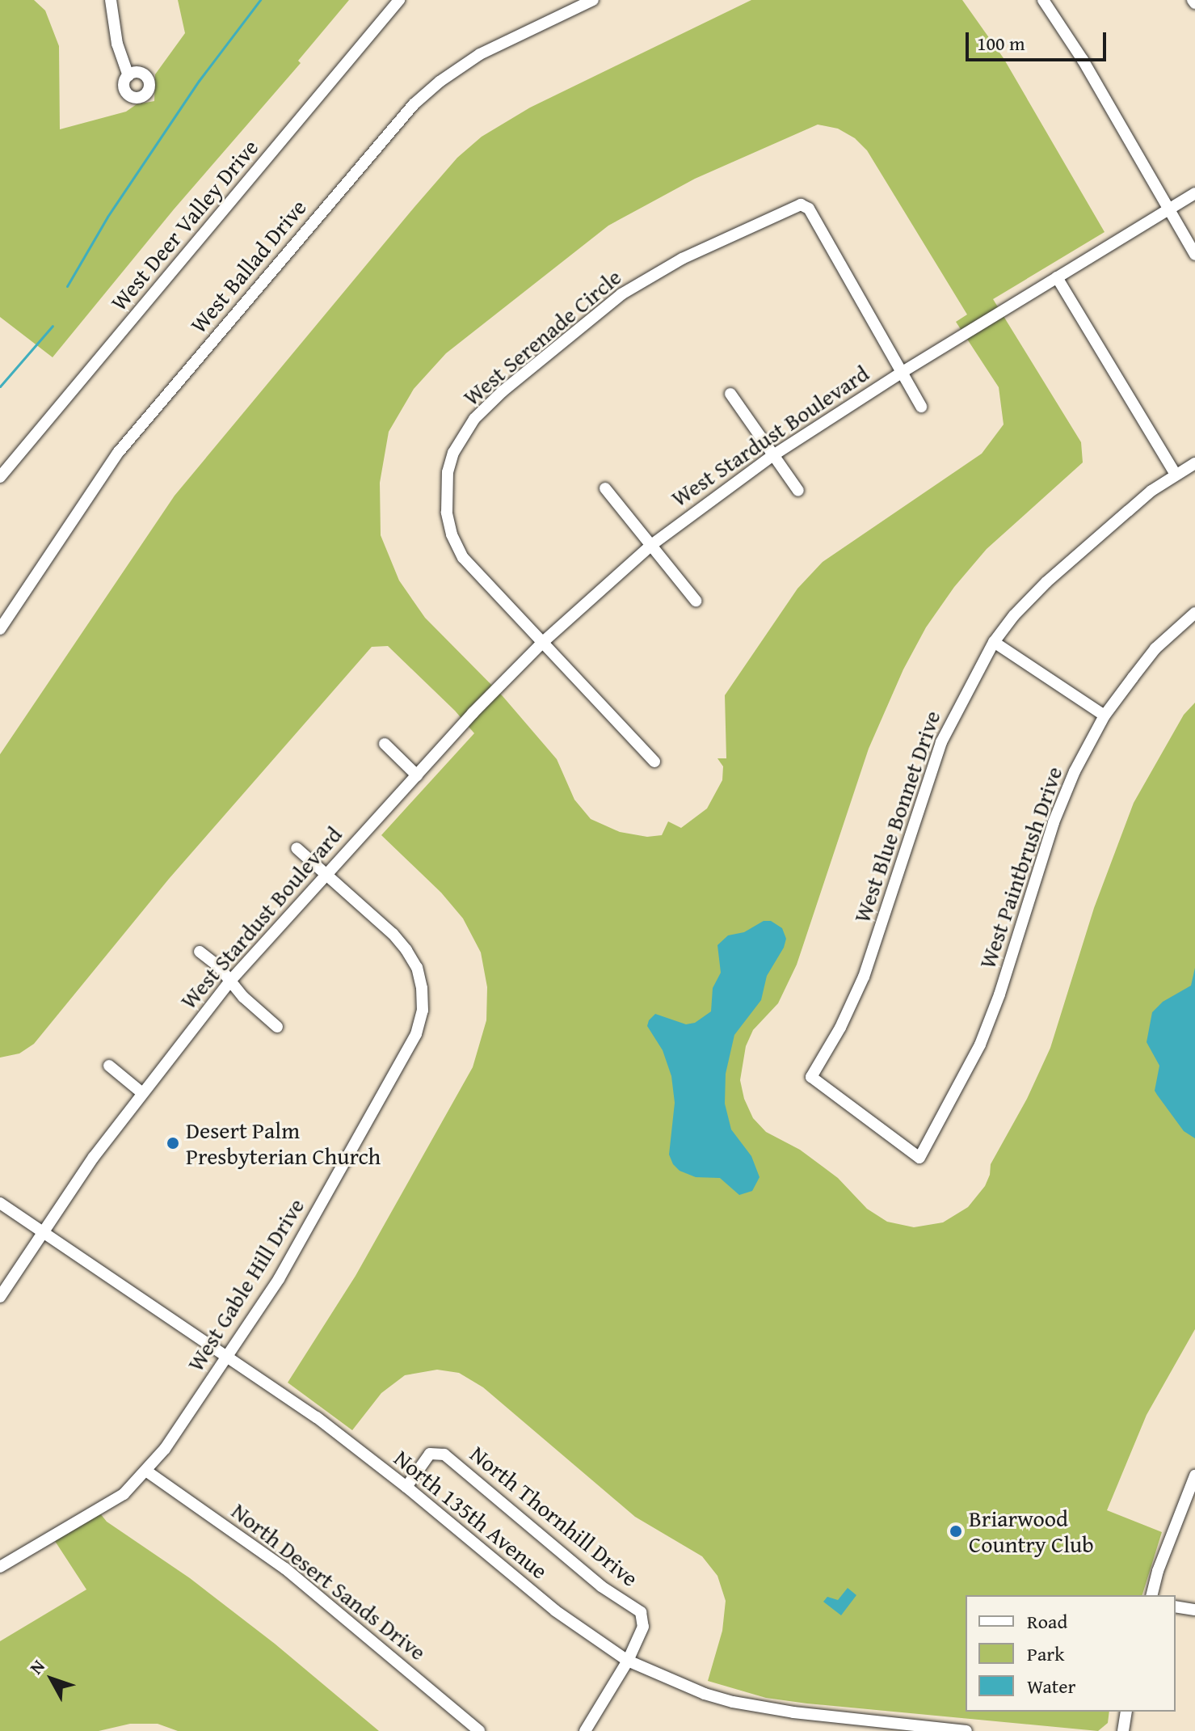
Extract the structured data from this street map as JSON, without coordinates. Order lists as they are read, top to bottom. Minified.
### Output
{"streets":{"street":["West Deer Valley Drive","West Ballad Drive","West Serenade Circle","West Stardust Boulevard","West Blue Bonnet Drive","West Paintbrush Drive","West Gable Hill Drive","North 135th Avenue","North Thornhill Drive","North Desert Sands Drive"]},"crossings":[["West Serenade Circle","West Stardust Boulevard"],["West Stardust Boulevard","West Gable Hill Drive"],["West Stardust Boulevard","North 135th Avenue"],["West Blue Bonnet Drive","West Paintbrush Drive"],["West Gable Hill Drive","North 135th Avenue"],["West Gable Hill Drive","North Desert Sands Drive"],["North 135th Avenue","North Thornhill Drive"]],"places":["Desert Palm Presbyterian Church","Briarwood Country Club"],"legend":["Road","Park","Water"],"scale_bar":"100 m","north":"top left"}
